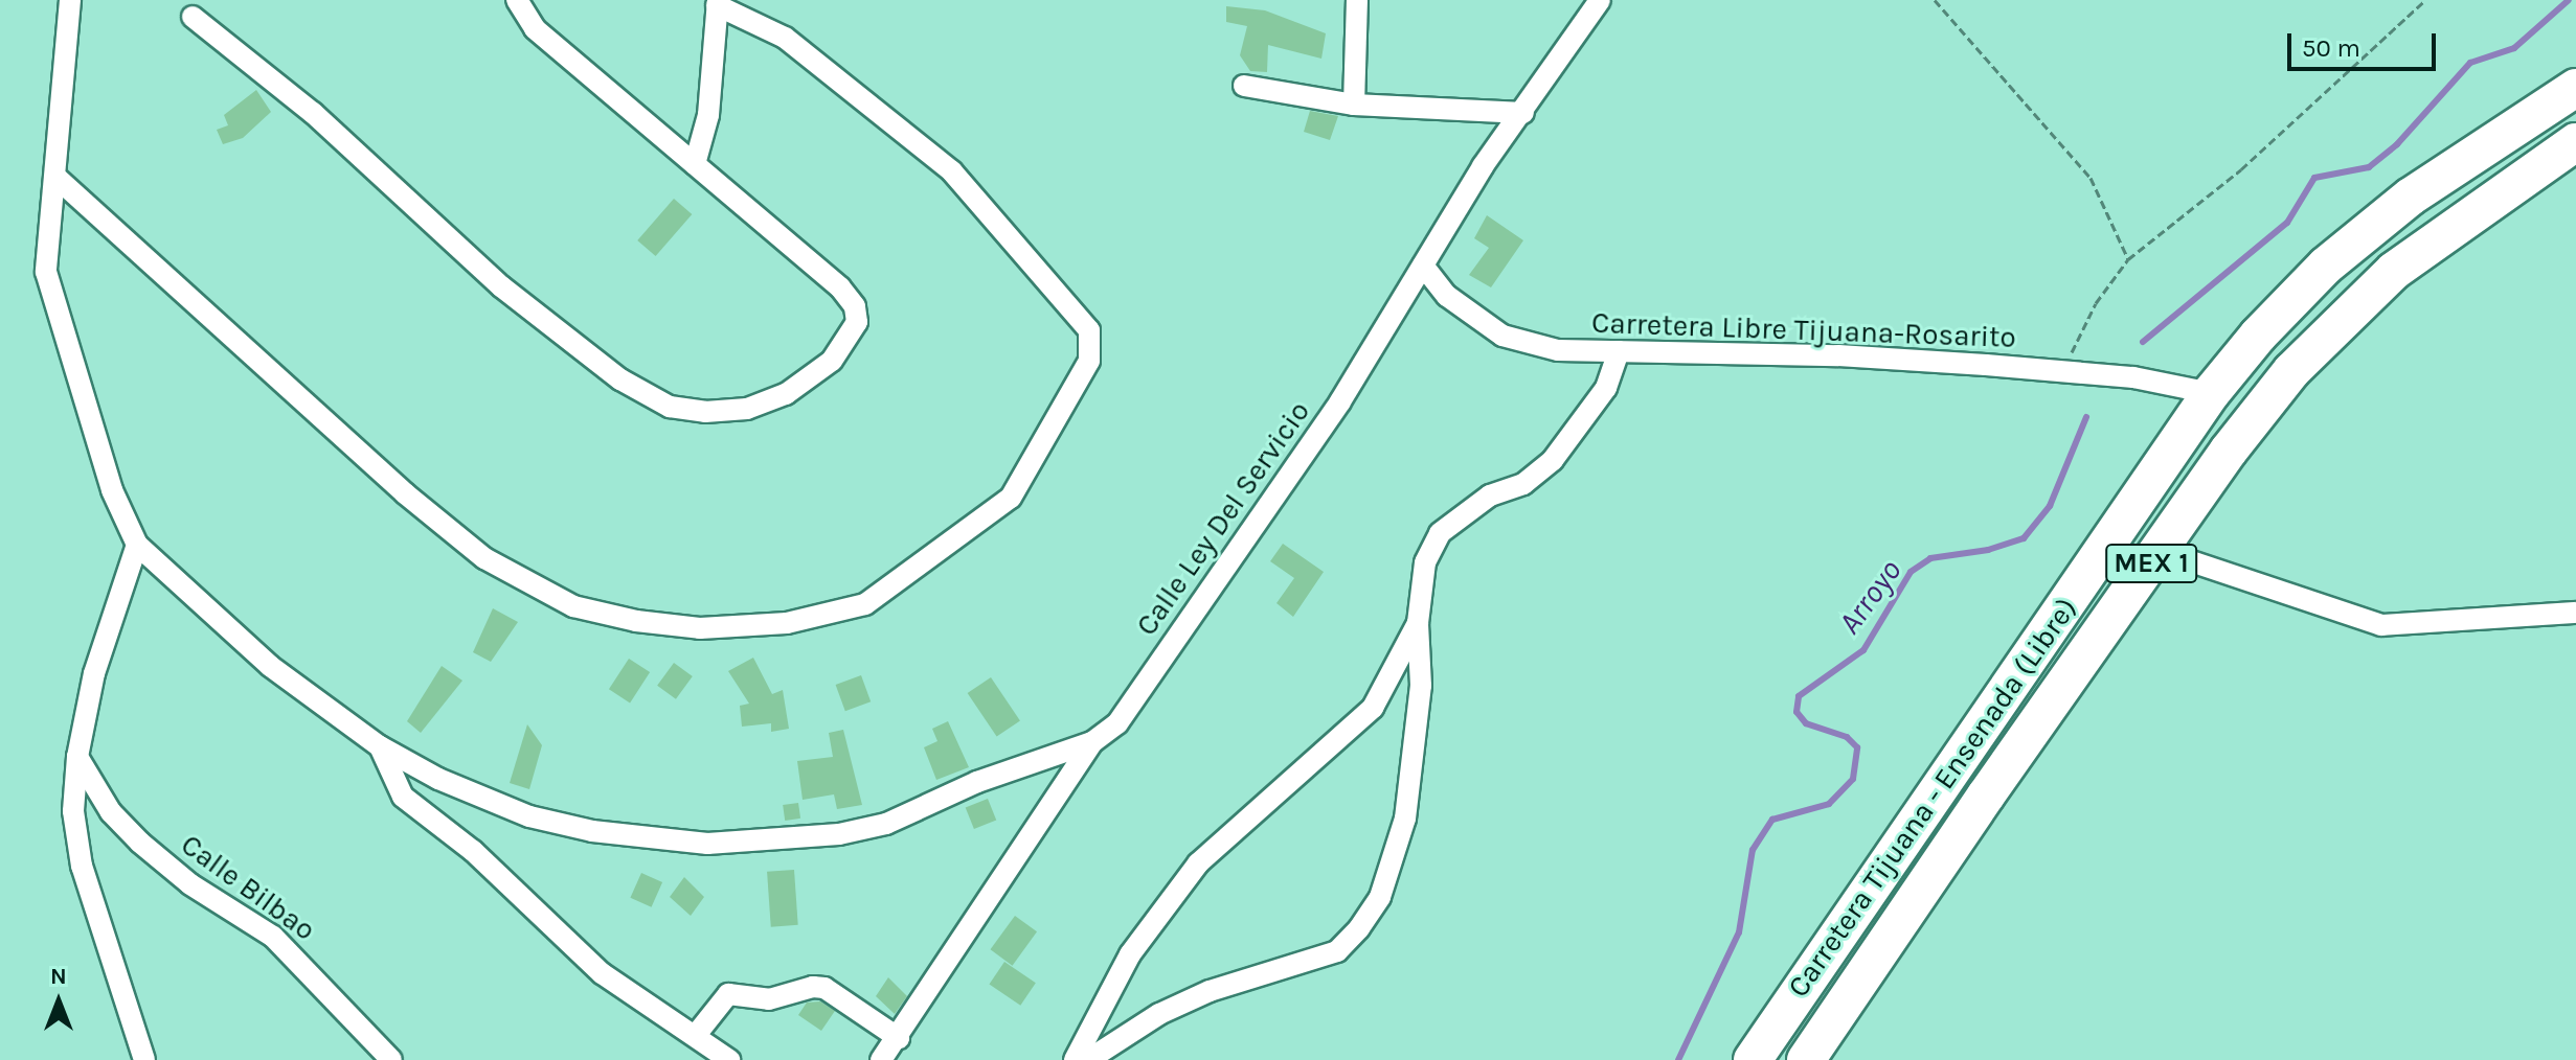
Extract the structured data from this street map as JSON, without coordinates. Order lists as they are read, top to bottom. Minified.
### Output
{"streets":{"highway":["MEX 1","Carretera Tijuana - Ensenada (Libre)"],"street":["Carretera Libre Tijuana-Rosarito","Calle Ley Del Servicio","Calle Bilbao"]},"crossings":[["Carretera Libre Tijuana-Rosarito","Calle Ley Del Servicio"],["Carretera Libre Tijuana-Rosarito","Carretera Tijuana - Ensenada (Libre)"]],"water":["Arroyo"],"scale_bar":"50 m","north":"top"}
